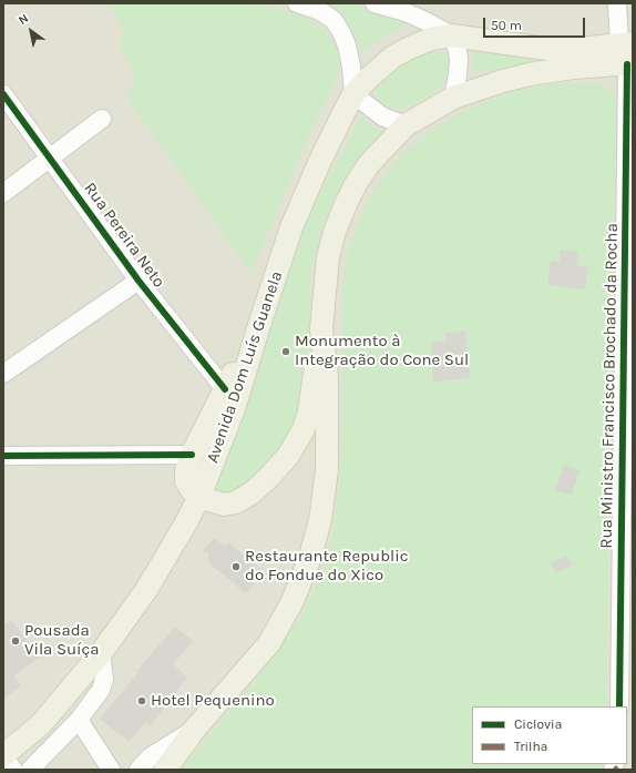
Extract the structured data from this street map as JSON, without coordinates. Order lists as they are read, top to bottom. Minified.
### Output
{"streets":{"main road":["Avenida Dom Luís Guanela"],"street":["Rua Pereira Neto","Rua Ministro Francisco Brochado da Rocha"]},"crossings":[["Avenida Dom Luís Guanela","Rua Ministro Francisco Brochado da Rocha"]],"places":["Monumento à Integração do Cone Sul","Restaurante Republic do Fondue do Xico","Pousada Vila Suíça","Hotel Pequenino"],"legend":["Ciclovia","Trilha"],"scale_bar":"50 m","north":"top left"}
